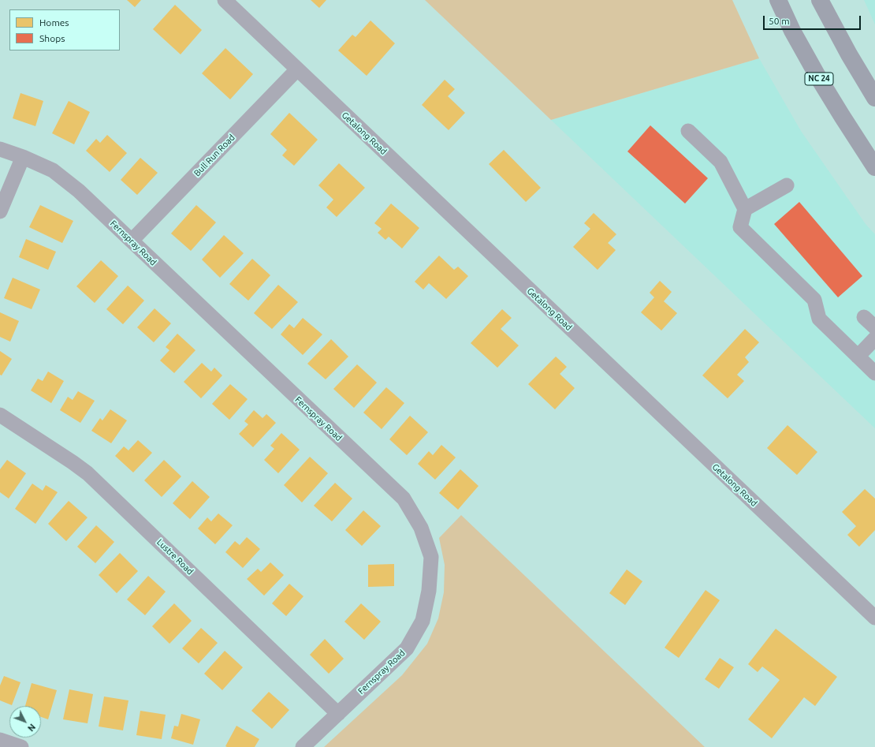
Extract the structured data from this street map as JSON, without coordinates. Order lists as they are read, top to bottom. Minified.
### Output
{"streets":{"main road":["NC 24"],"street":["Getalong Road","Bull Run Road","Fernspray Road","Lustre Road"]},"crossings":[["Getalong Road","Bull Run Road"],["Bull Run Road","Fernspray Road"],["Fernspray Road","Lustre Road"]],"legend":["Homes","Shops"],"scale_bar":"50 m","north":"bottom right"}
